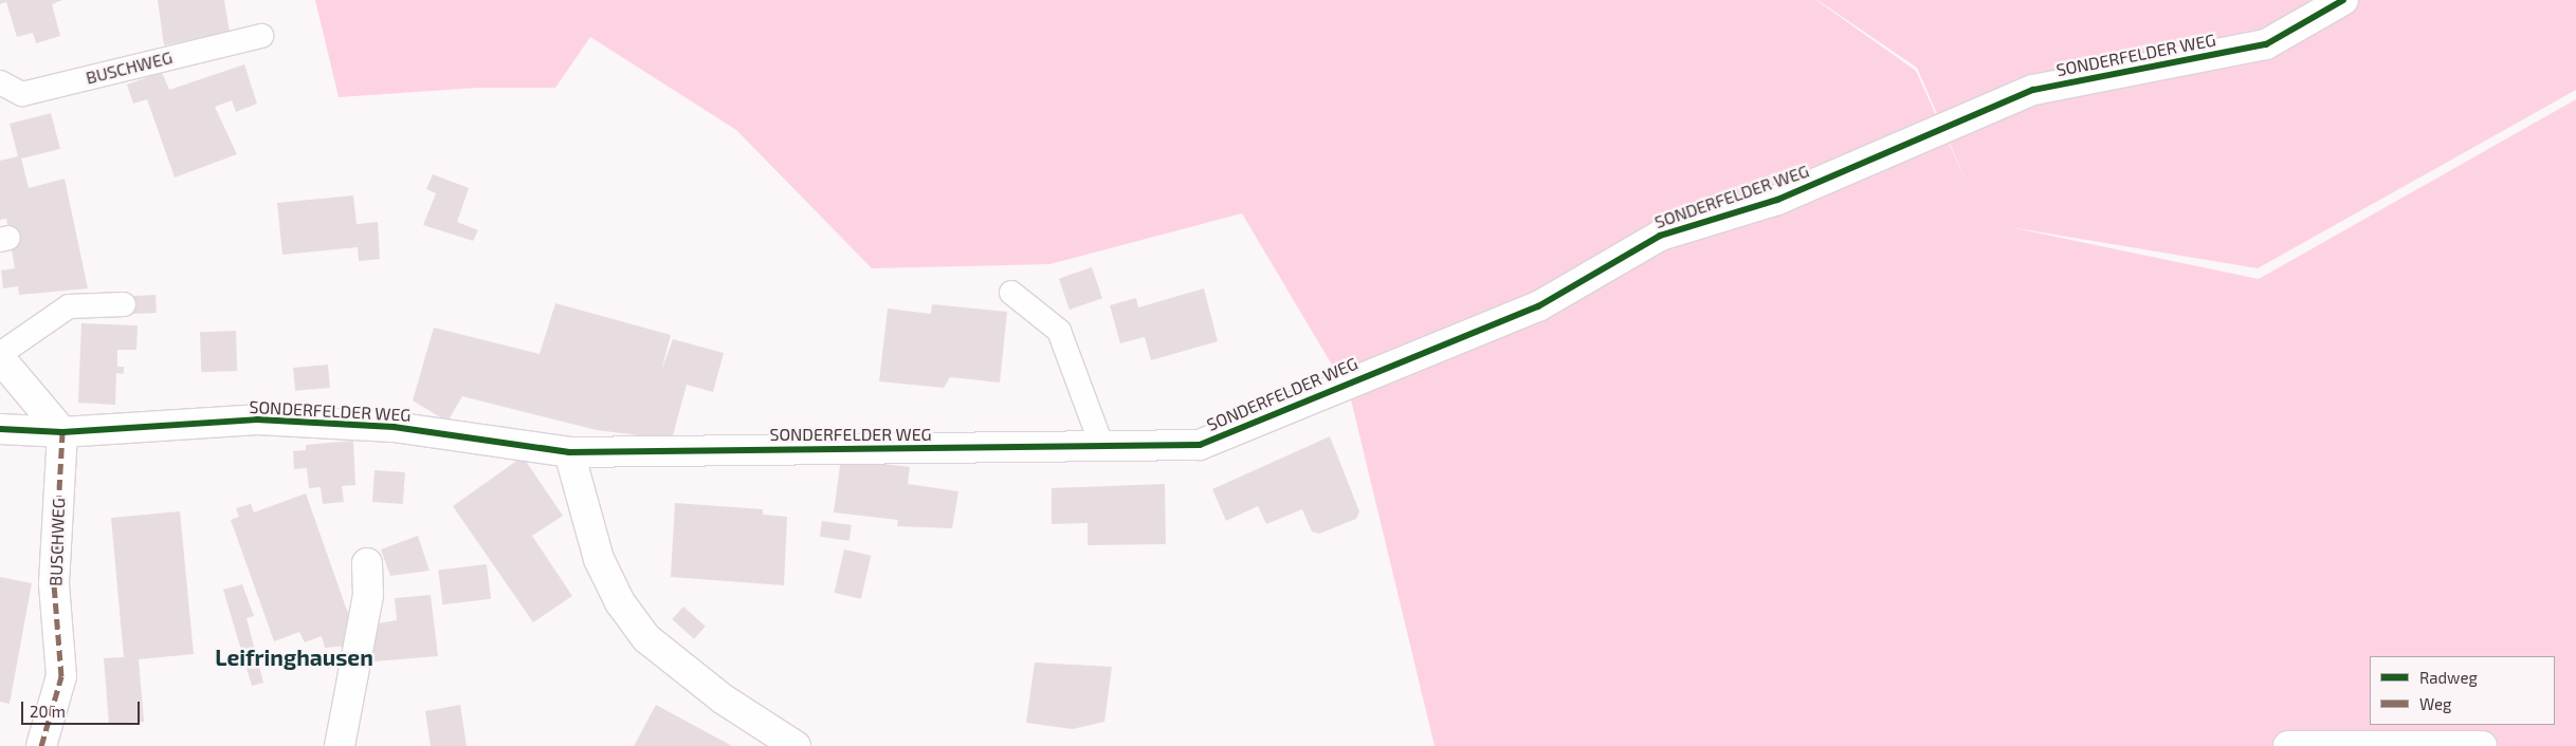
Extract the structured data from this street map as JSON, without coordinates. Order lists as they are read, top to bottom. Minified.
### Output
{"streets":{"street":["SONDERFELDER WEG","BUSCHWEG"]},"crossings":[["SONDERFELDER WEG","BUSCHWEG"]],"districts":["Leifringhausen"],"legend":["Radweg","Weg"],"scale_bar":"20 m"}
